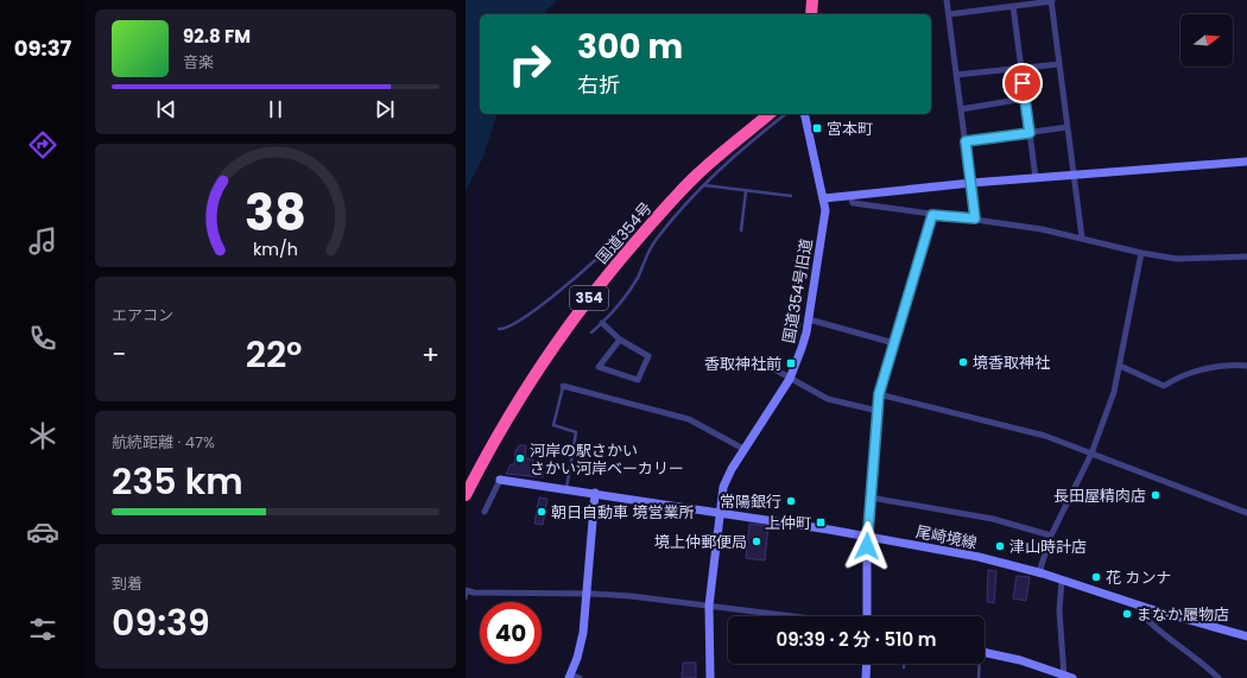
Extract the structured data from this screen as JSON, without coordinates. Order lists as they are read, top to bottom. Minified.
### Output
{"streets":{"highway":["国道354号","354"],"street":["国道354号旧道","尾崎境線"]},"crossings":[["国道354号旧道","尾崎境線"]],"places":{"transit":["宮本町","香取神社前","上仲町"],"other":["境香取神社","河岸の駅さかい さかい河岸ベーカリー","長田屋精肉店","常陽銀行","朝日自動車 境営業所","境上仲郵便局","津山時計店","花 カンナ","まなか履物店"]},"north":"right","page":{"tabs":"09:37","turn":["300 m","右折"],"song":["92.8 FM","音楽"],"tile":["エアコン",["航続距離 · 47%","235 km"],["到着","09:39"]],"heat":["−","22°","+"],"limit":"40","trip":"09:39 · 2 分 · 510 m","gauge":["38","km/h"]}}
